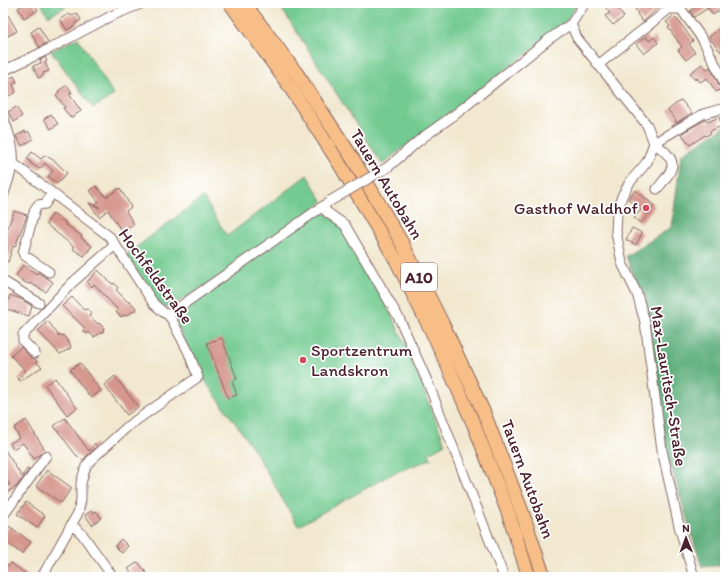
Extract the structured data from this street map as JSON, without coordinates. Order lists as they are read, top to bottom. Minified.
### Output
{"streets":{"highway":["Tauern Autobahn","A10"],"street":["Hochfeldstraße","Max-Lauritsch-Straße"]},"places":["Gasthof Waldhof","Sportzentrum Landskron"],"north":"top"}
